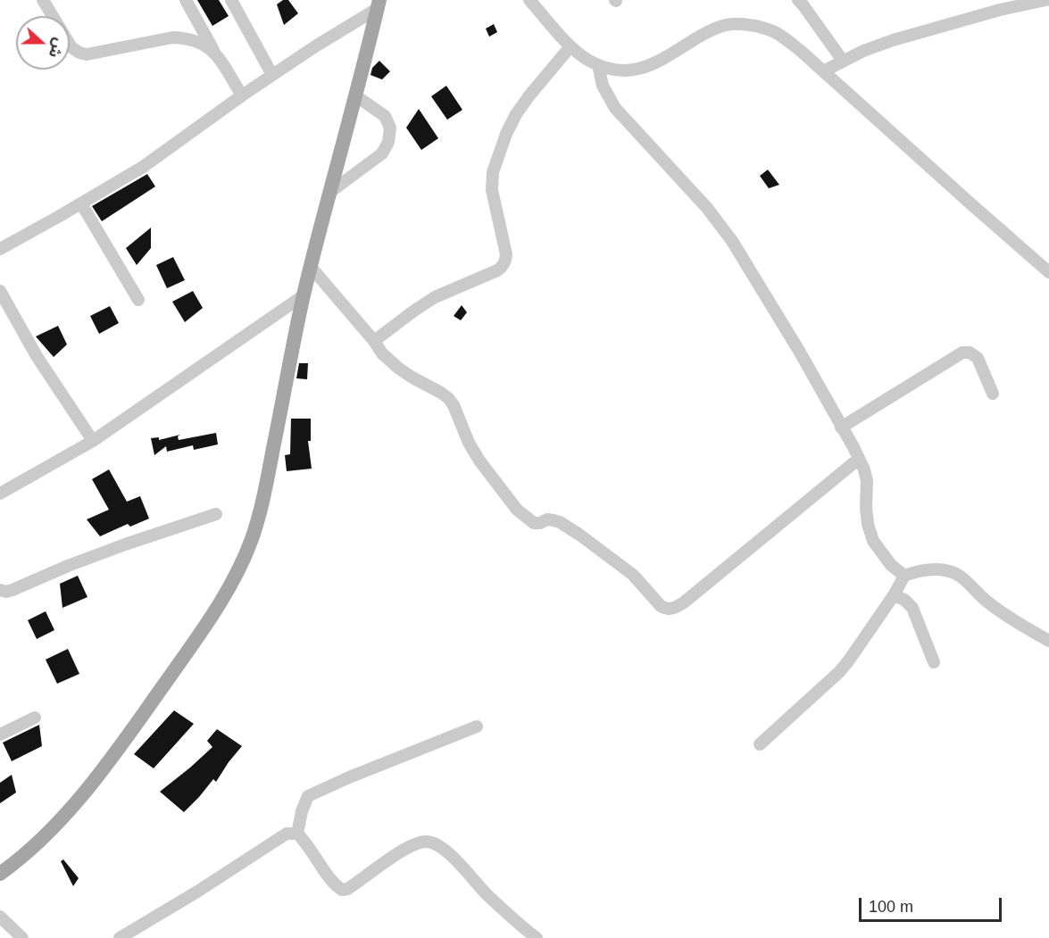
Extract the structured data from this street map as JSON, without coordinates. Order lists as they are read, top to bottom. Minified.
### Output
{"scale_bar":"100 m","north":"right"}
